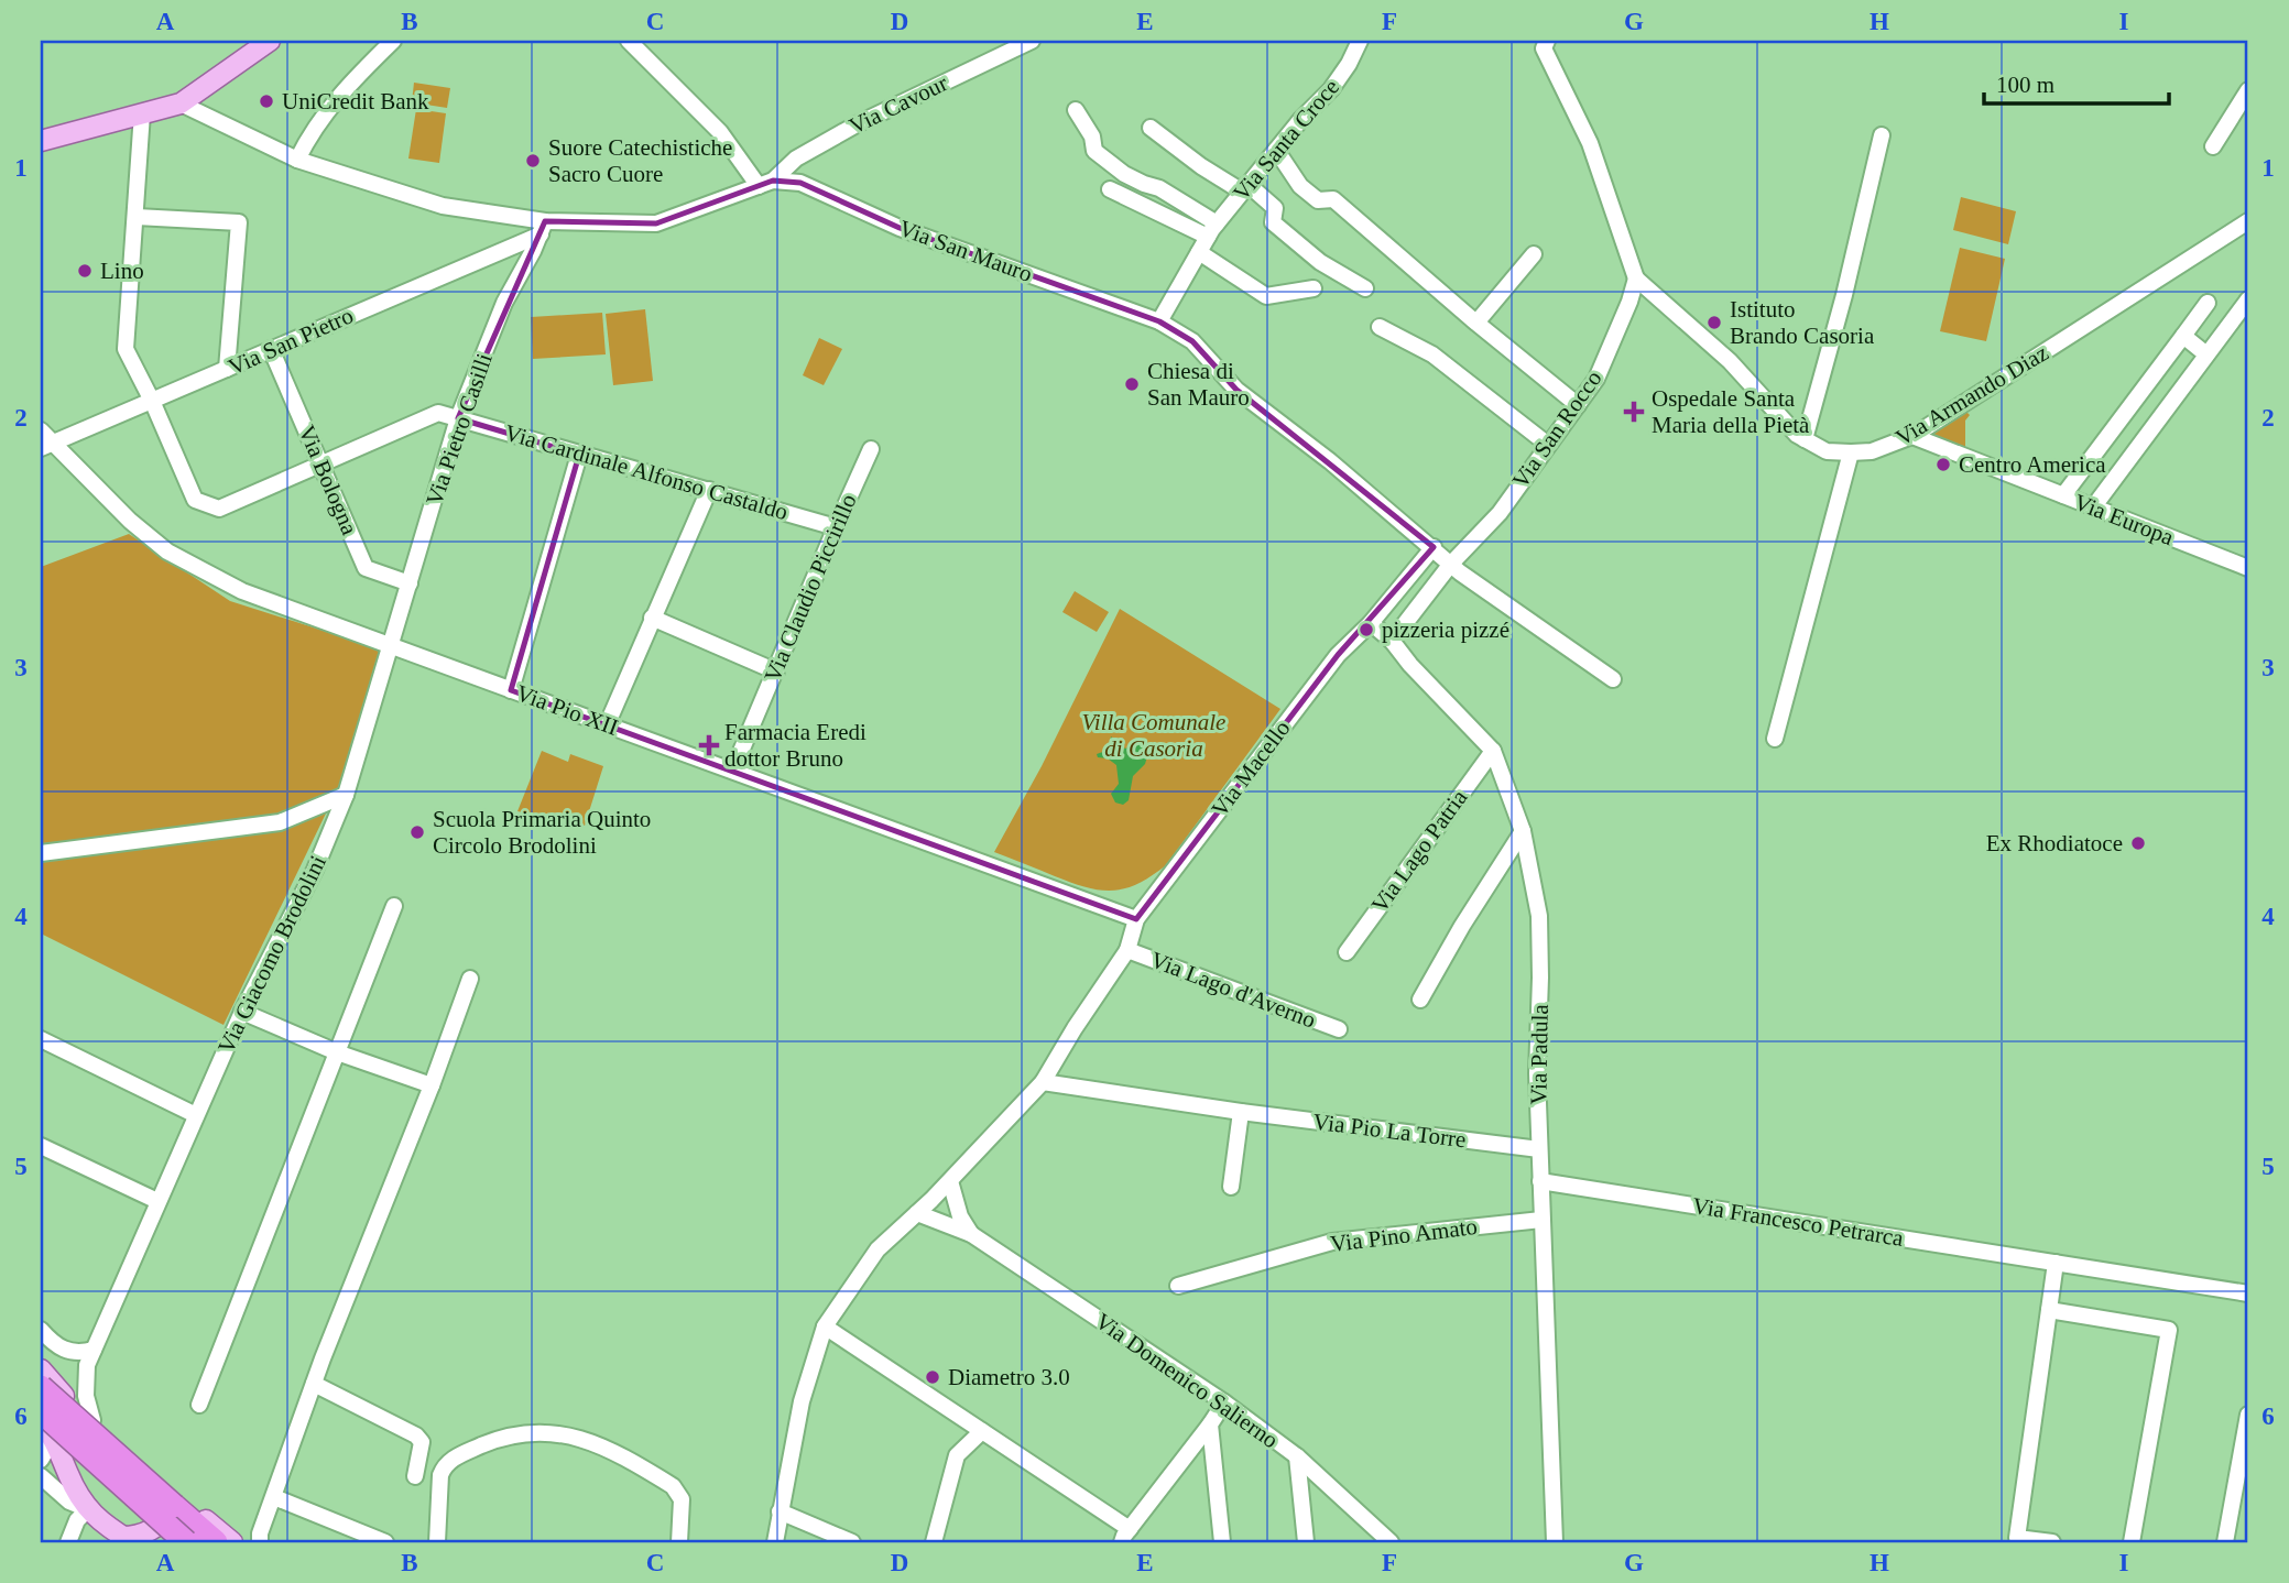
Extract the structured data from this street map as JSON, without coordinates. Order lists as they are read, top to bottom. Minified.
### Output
{"streets":{"street":["Via Cavour","Via Santa Croce","Via San Mauro","Via San Pietro","Via Armando Diaz","Via Pietro Casilli","Via San Rocco","Via Cardinale Alfonso Castaldo","Via Bologna","Via Europa","Via Claudio Piccirillo","Via Pio XII","Via Macello","Via Lago Patria","Via Giacomo Brodolini","Via Lago d'Averno","Via Padula","Via Pio La Torre","Via Francesco Petrarca","Via Pino Amato","Via Domenico Salierno"]},"crossings":[["Via Cavour","Via San Mauro"],["Via Santa Croce","Via San Mauro"],["Via San Mauro","Via San Rocco"],["Via San Mauro","Via Macello"],["Via San Pietro","Via Pietro Casilli"],["Via San Pietro","Via Cardinale Alfonso Castaldo"],["Via San Pietro","Via Bologna"],["Via San Pietro","Via Pio XII"],["Via Armando Diaz","Via San Rocco"],["Via Armando Diaz","Via Europa"],["Via Pietro Casilli","Via Cardinale Alfonso Castaldo"],["Via Pietro Casilli","Via Bologna"],["Via Pietro Casilli","Via Pio XII"],["Via Pietro Casilli","Via Giacomo Brodolini"],["Via San Rocco","Via Padula"],["Via Cardinale Alfonso Castaldo","Via Bologna"],["Via Cardinale Alfonso Castaldo","Via Claudio Piccirillo"],["Via Claudio Piccirillo","Via Pio XII"],["Via Pio XII","Via Macello"],["Via Pio XII","Via Giacomo Brodolini"],["Via Macello","Via Padula"],["Via Lago Patria","Via Padula"],["Via Padula","Via Pio La Torre"],["Via Padula","Via Francesco Petrarca"],["Via Padula","Via Pino Amato"]],"parks":["Villa Comunale di Casoria"],"places":{"other":["UniCredit Bank","Suore Catechistiche Sacro Cuore","Lino","Istituto Brando Casoria","Chiesa di San Mauro","Centro America","pizzeria pizzé","Scuola Primaria Quinto Circolo Brodolini","Ex Rhodiatoce","Diametro 3.0"],"health":["Ospedale Santa Maria della Pietà","Farmacia Eredi dottor Bruno"]},"scale_bar":"100 m","grid":{"columns":["A","B","C","D","E","F","G","H","I"],"rows":["1","2","3","4","5","6"]}}
